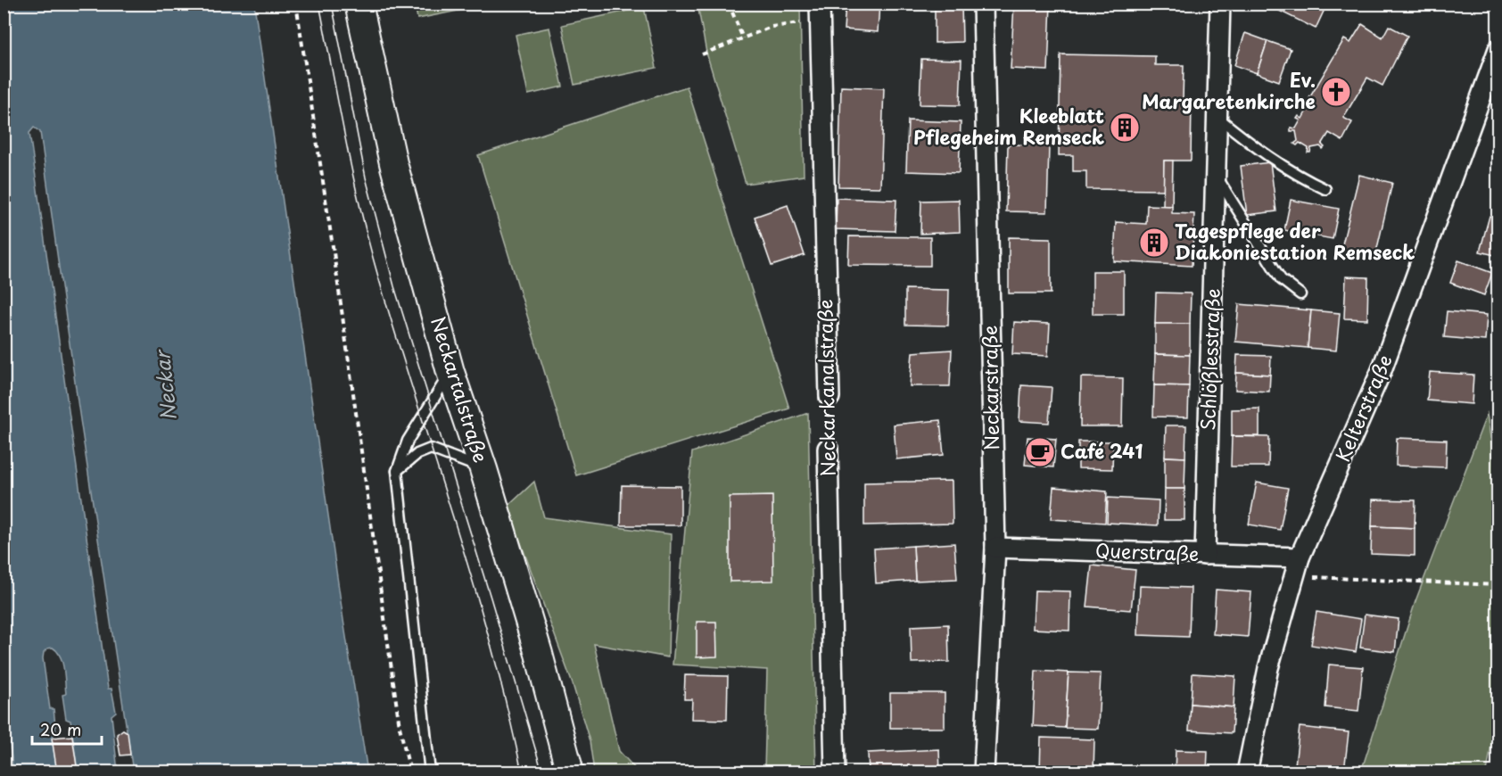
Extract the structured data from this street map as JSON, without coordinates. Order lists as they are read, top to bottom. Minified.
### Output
{"streets":{"main road":["Neckartalstraße"],"street":["Schlößlesstraße","Neckarkanalstraße","Neckarstraße","Kelterstraße","Querstraße"]},"crossings":[["Schlößlesstraße","Querstraße"],["Neckarstraße","Querstraße"],["Kelterstraße","Querstraße"]],"water":["Neckar"],"places":{"church":["Ev. Margaretenkirche"],"building":["Kleeblatt Pflegeheim Remseck","Tagespflege der Diakoniestation Remseck"],"cafe":["Café 241"]},"scale_bar":"20 m"}
